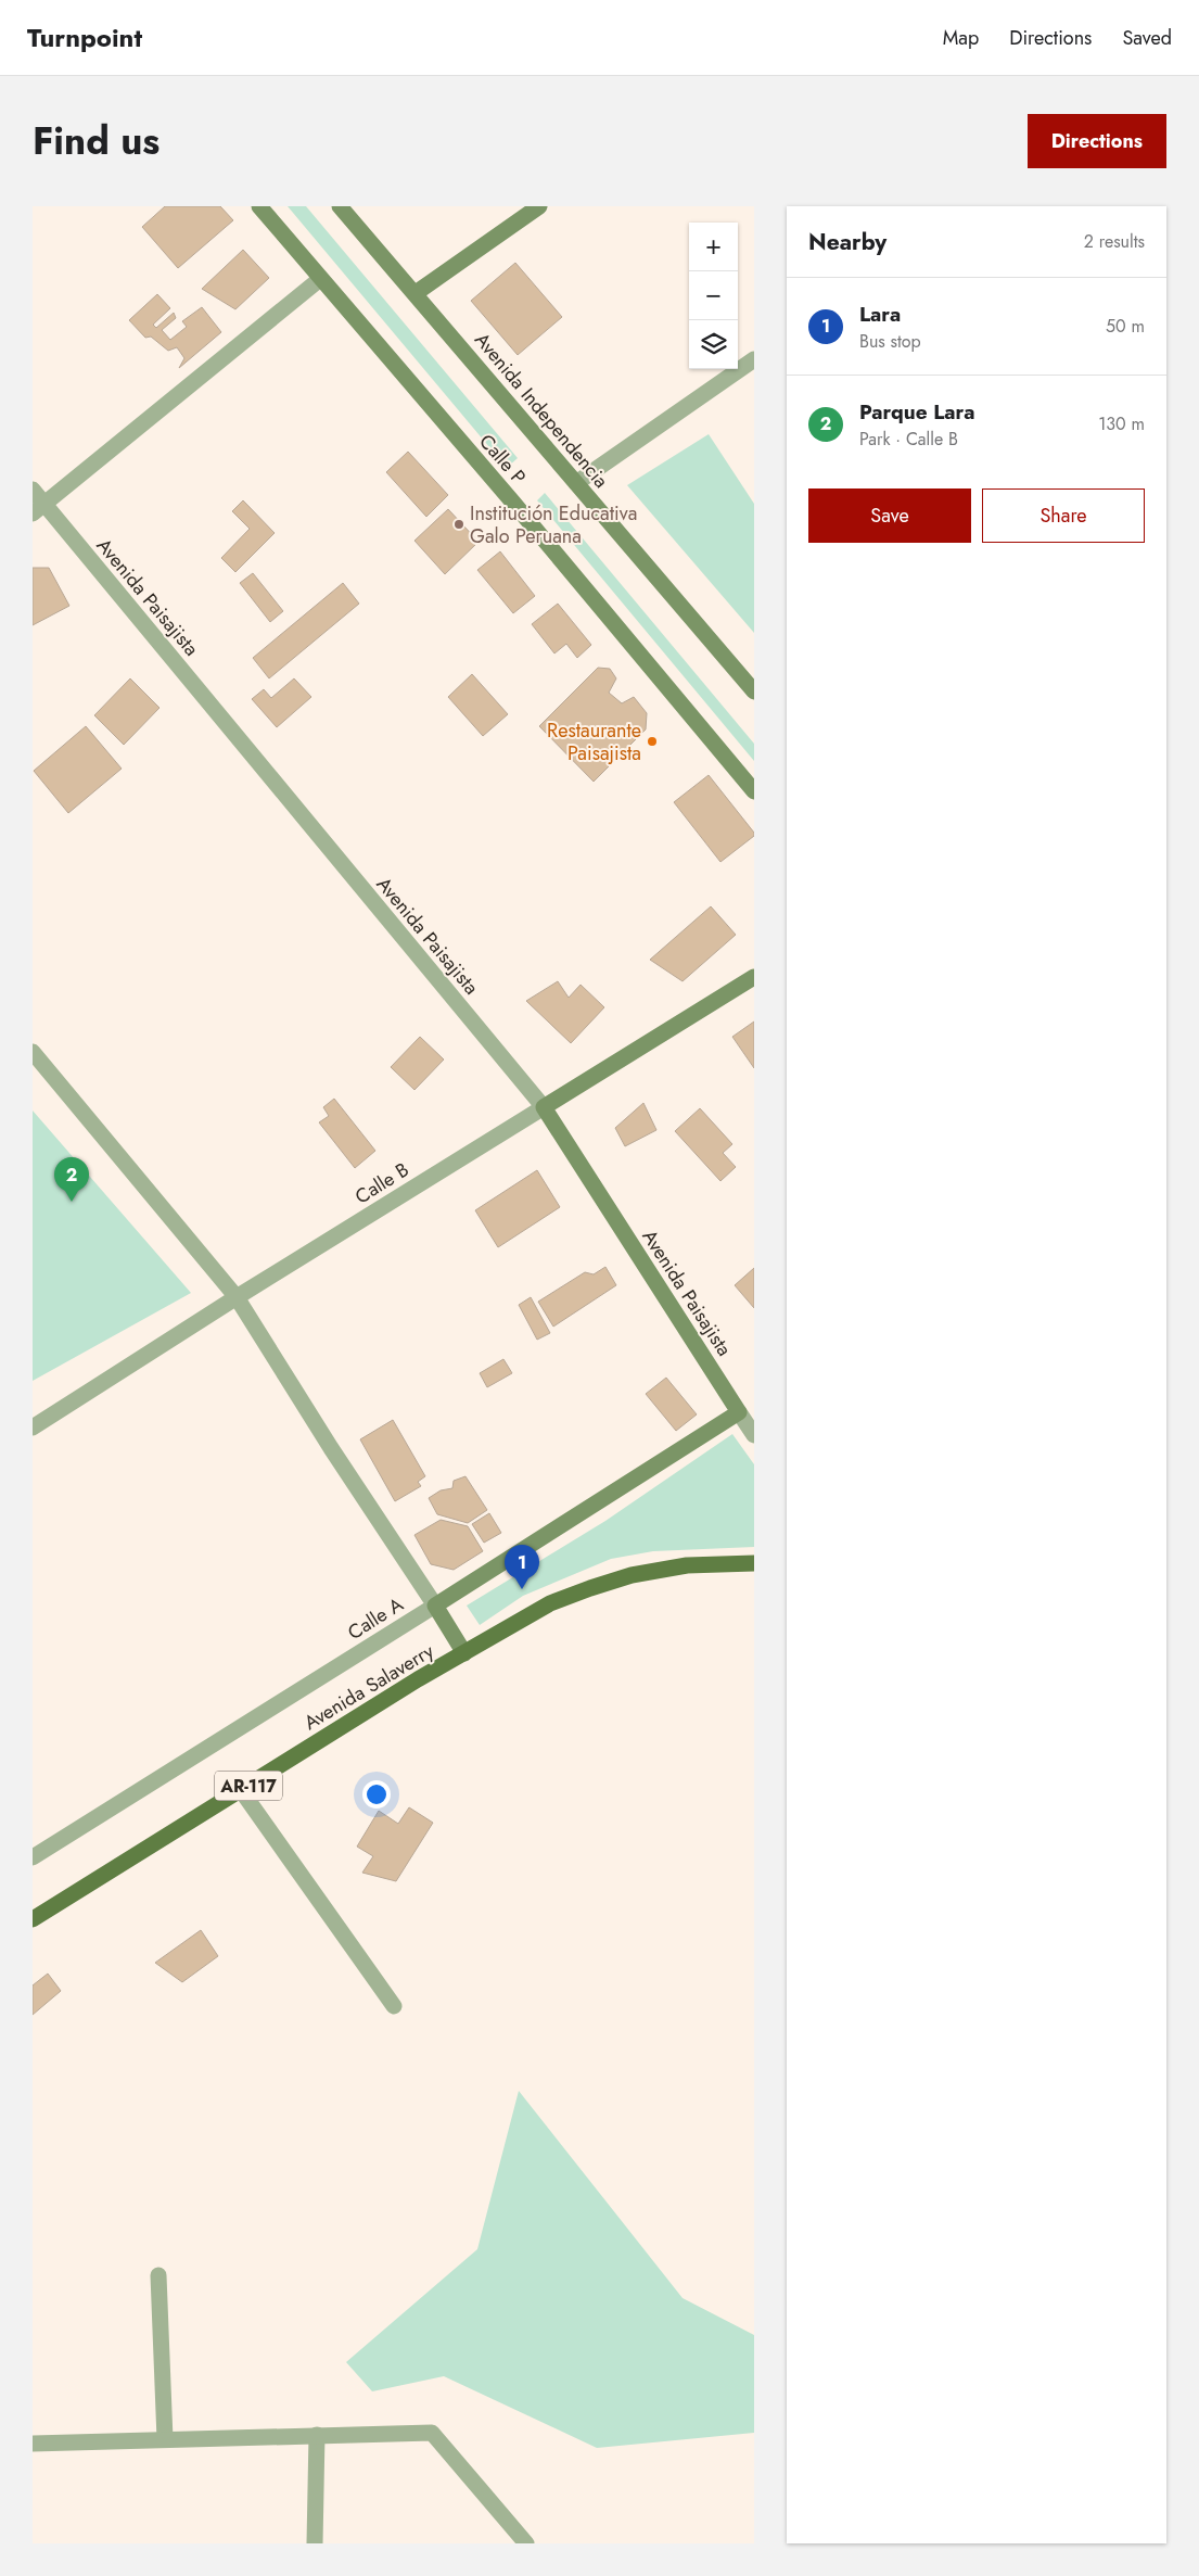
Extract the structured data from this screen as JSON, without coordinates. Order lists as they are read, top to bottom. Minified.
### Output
{"streets":{"main road":["Avenida Salaverry","AR-117"],"street":["Avenida Independencia","Calle P","Avenida Paisajista","Calle B","Calle A"]},"crossings":[["Avenida Paisajista","Calle B"],["Avenida Paisajista","Calle A"]],"places":["Institución Educativa Galo Peruana","Restaurante Paisajista"],"page":{"header":"Turnpoint","nav":["Map","Directions","Saved"],"title":"Find us","buttons":["Directions",["Save","Share"]],"heading":["Nearby","2 results"],"map_buttons":["+","−"],"list":[{"mark":"1","name":"Lara","note":"Bus stop","value":"50 m"},{"mark":"2","name":"Parque Lara","note":"Park · Calle B","value":"130 m"}],"pins":["2","1"]}}
